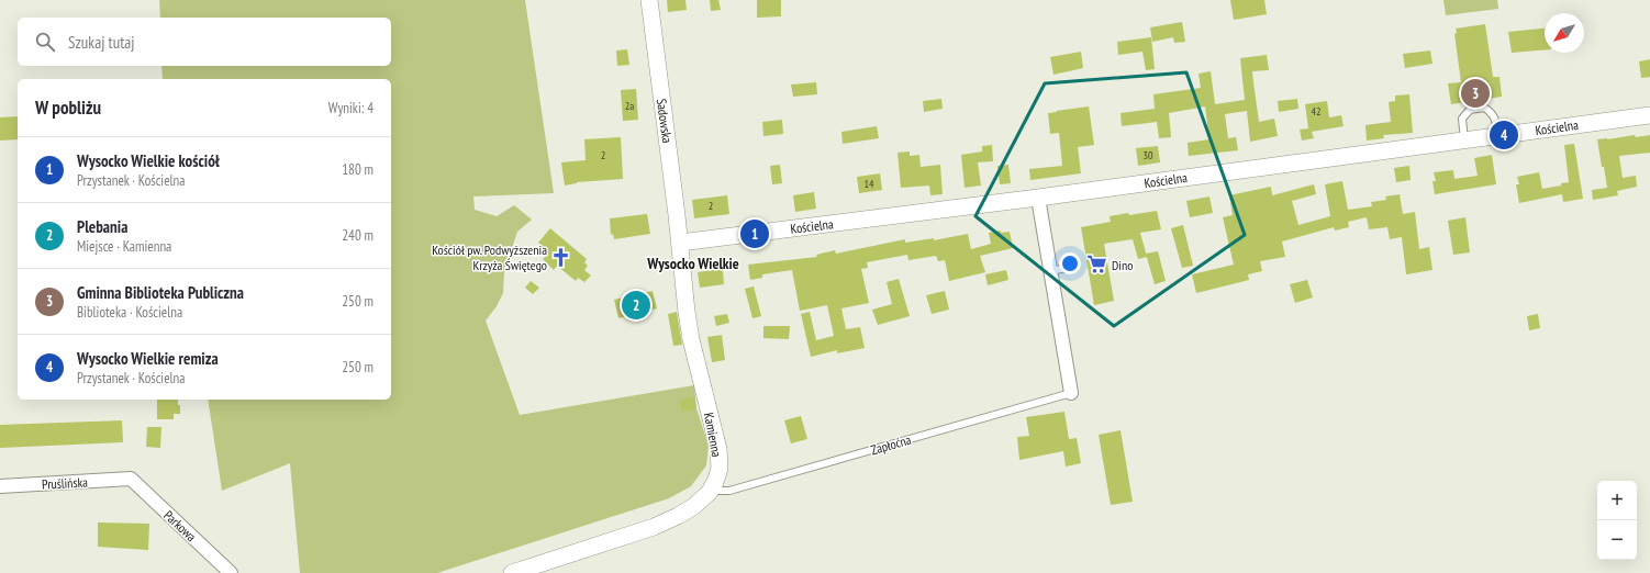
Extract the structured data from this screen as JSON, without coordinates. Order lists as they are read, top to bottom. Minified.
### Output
{"streets":{"street":["Sadowska","Kościelna","Kamienna","Pruślińska","Parkowa"],"lane":["Zapłoćna"]},"crossings":[["Sadowska","Kościelna"],["Sadowska","Kamienna"],["Kościelna","Kamienna"],["Kamienna","Zapłoćna"],["Pruślińska","Parkowa"]],"districts":["Wysocko Wielkie"],"places":{"church":["Kościół pw. Podwyższenia Krzyża Świętego"],"supermarket":["Dino"]},"house_numbers":["2a","42","2","30","14","2"],"north":"bottom left","page":{"search":"Szukaj tutaj","pins":["3","4","1","2"],"heading":["W pobliżu","Wyniki: 4"],"list":[{"mark":"1","name":"Wysocko Wielkie kościół","note":"Przystanek · Kościelna","value":"180 m"},{"mark":"2","name":"Plebania","note":"Miejsce · Kamienna","value":"240 m"},{"mark":"3","name":"Gminna Biblioteka Publiczna","note":"Biblioteka · Kościelna","value":"250 m"},{"mark":"4","name":"Wysocko Wielkie remiza","note":"Przystanek · Kościelna","value":"250 m"}],"map_buttons":["+","−"]}}
